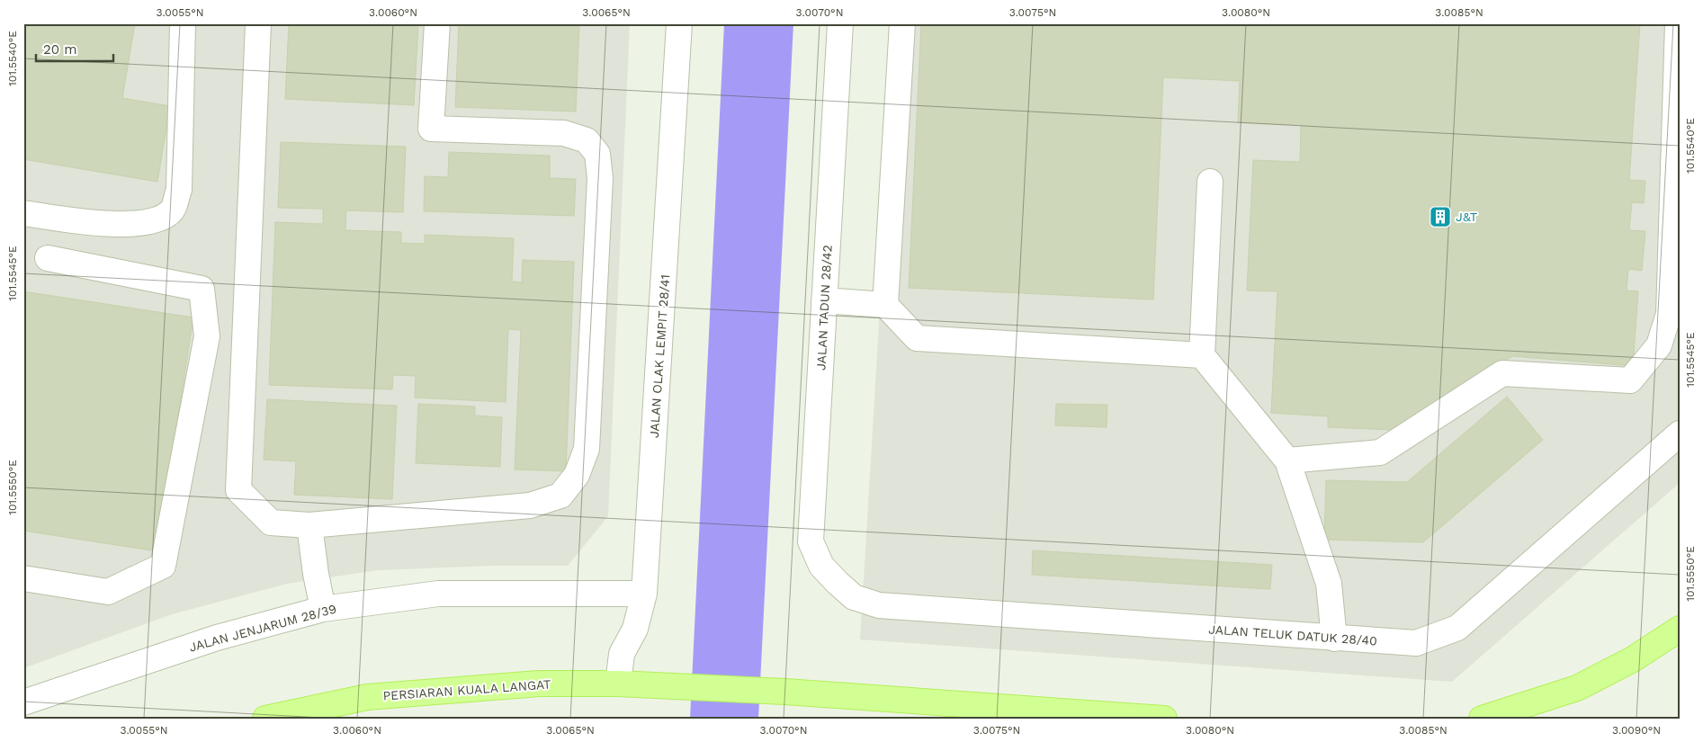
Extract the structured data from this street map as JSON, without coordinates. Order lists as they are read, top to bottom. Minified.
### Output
{"streets":{"main road":["PERSIARAN KUALA LANGAT"],"street":["JALAN TADUN 28/42","JALAN OLAK LEMPIT 28/41","JALAN JENJARUM 28/39","JALAN TELUK DATUK 28/40"]},"crossings":[["JALAN TADUN 28/42","JALAN TELUK DATUK 28/40"],["JALAN OLAK LEMPIT 28/41","JALAN JENJARUM 28/39"],["JALAN OLAK LEMPIT 28/41","PERSIARAN KUALA LANGAT"]],"places":{"building":["J&T"]},"scale_bar":"20 m","coordinates":["3.0055°N","3.0060°N","3.0065°N","3.0070°N","3.0075°N","3.0080°N","3.0085°N","101.5540°E","101.5545°E","101.5550°E","3.0090°N"]}
